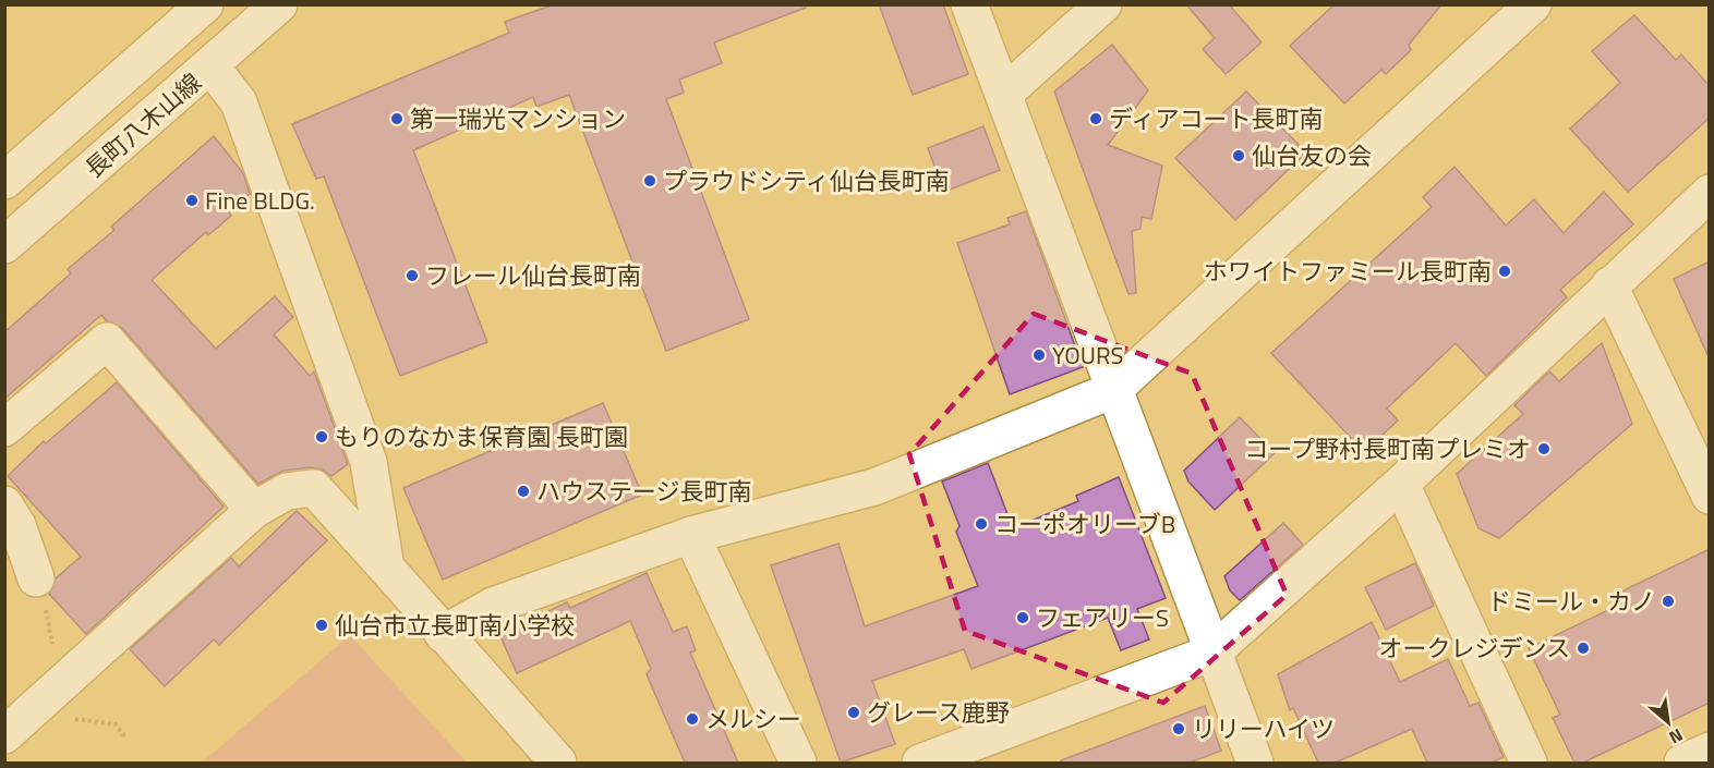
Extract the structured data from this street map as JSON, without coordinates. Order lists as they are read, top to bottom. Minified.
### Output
{"streets":{"street":["長町八木山線"]},"places":["第一瑞光マンション","ディアコート長町南","仙台友の会","プラウドシティ仙台長町南","Fine BLDG.","ホワイトファミール長町南","フレール仙台長町南","YOURS","もりのなかま保育園 長町園","コープ野村長町南プレミオ","ハウステージ長町南","コーポオリーブB","ドミール・カノ","フェアリーS","仙台市立長町南小学校","オークレジデンス","グレース鹿野","メルシー","リリーハイツ"],"north":"bottom right"}
